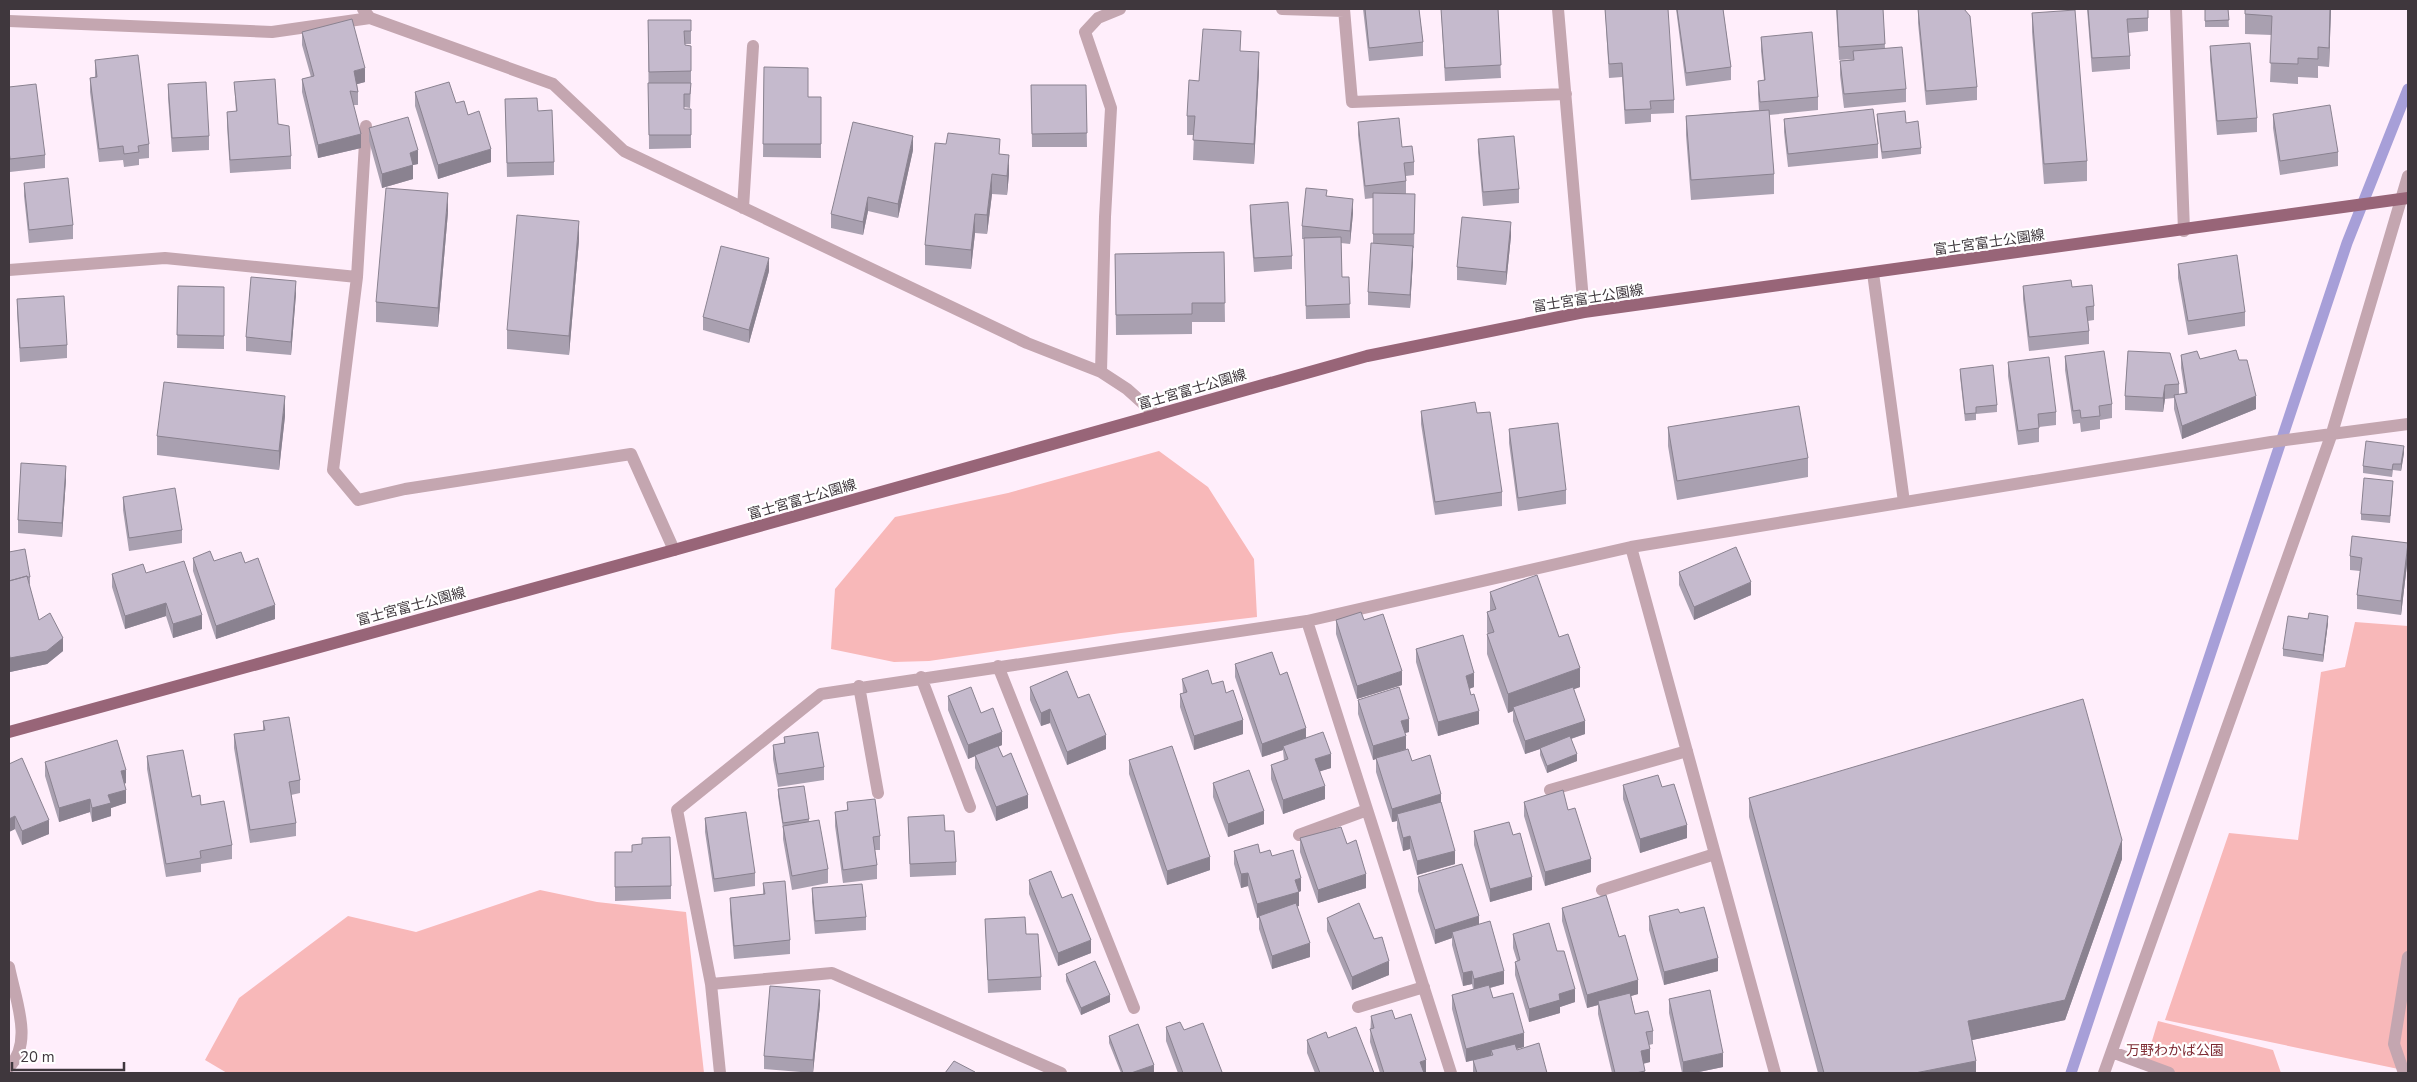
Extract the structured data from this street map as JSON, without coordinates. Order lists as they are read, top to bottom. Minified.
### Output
{"streets":{"main road":["富士宮富士公園線"]},"parks":["万野わかば公園"],"scale_bar":"20 m"}
